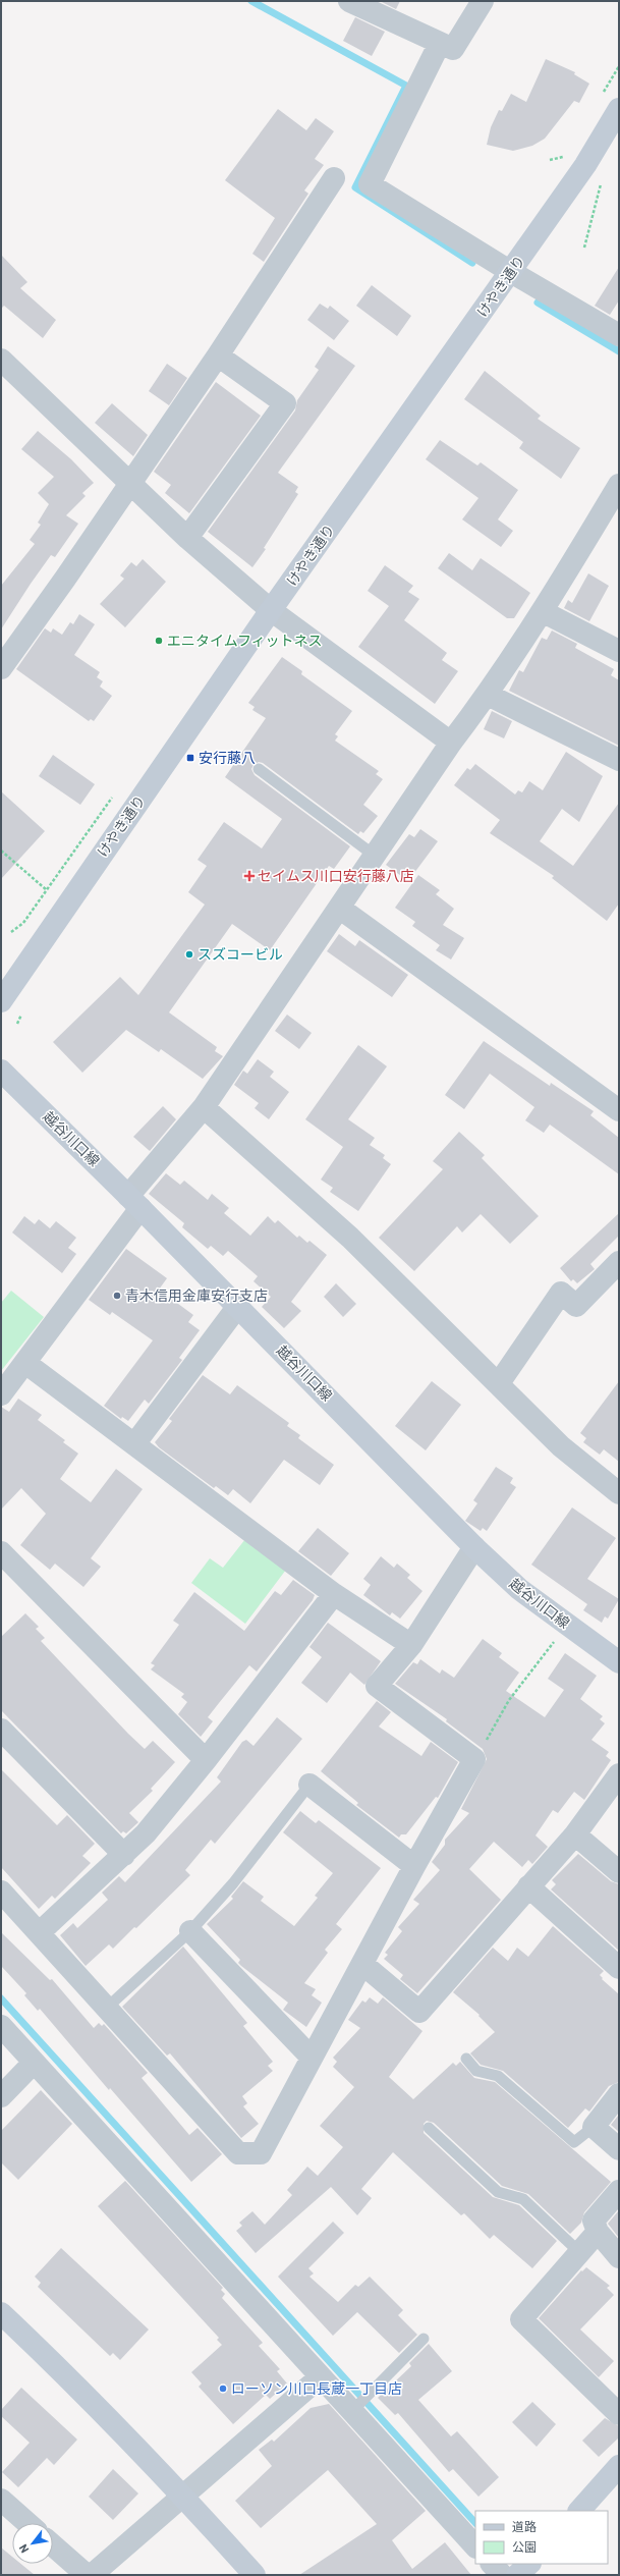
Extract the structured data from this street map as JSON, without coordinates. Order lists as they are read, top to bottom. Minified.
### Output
{"streets":{"street":["けやき通り","越谷川口線"]},"places":{"other":["エニタイムフィットネス","スズコービル","青木信用金庫安行支店","ローソン川口長蔵一丁目店"],"transit":["安行藤八"],"health":["セイムス川口安行藤八店"]},"legend":["道路","公園"],"north":"bottom left"}
